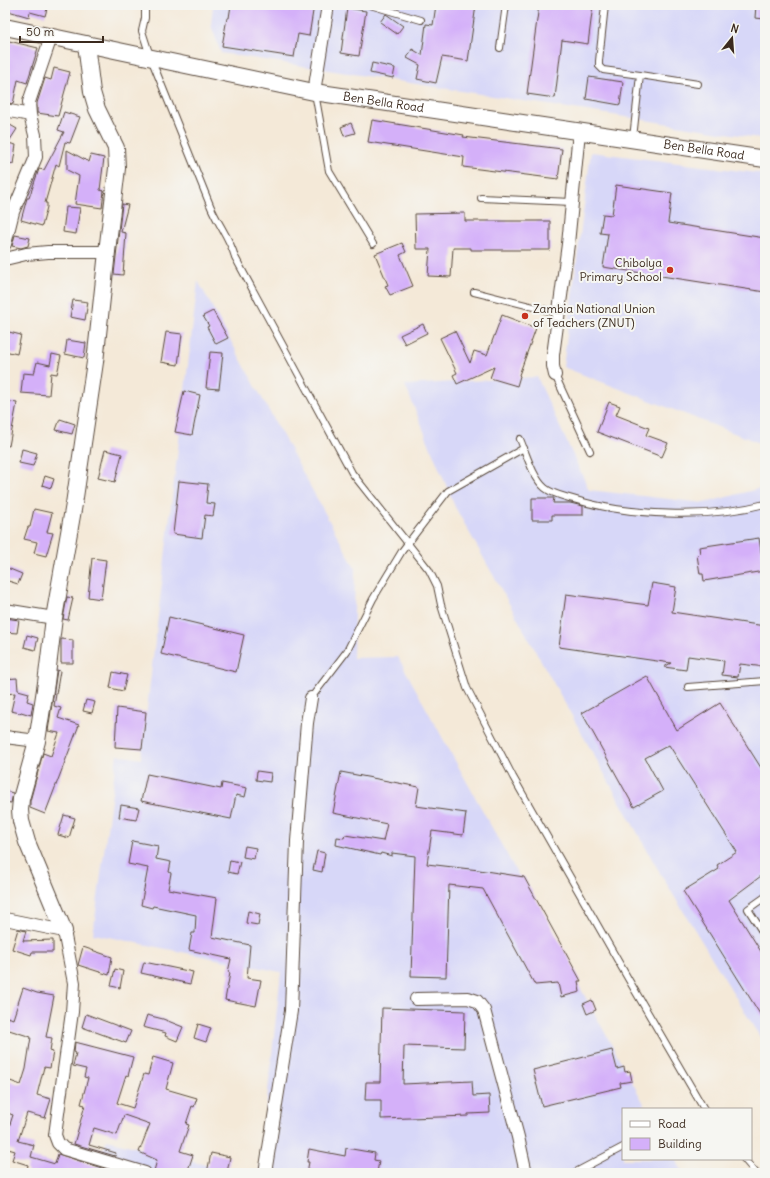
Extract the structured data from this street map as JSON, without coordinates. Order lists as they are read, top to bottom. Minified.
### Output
{"streets":{"street":["Ben Bella Road"]},"places":["Chibolya Primary School","Zambia National Union of Teachers (ZNUT)"],"legend":["Road","Building"],"scale_bar":"50 m","north":"top"}
